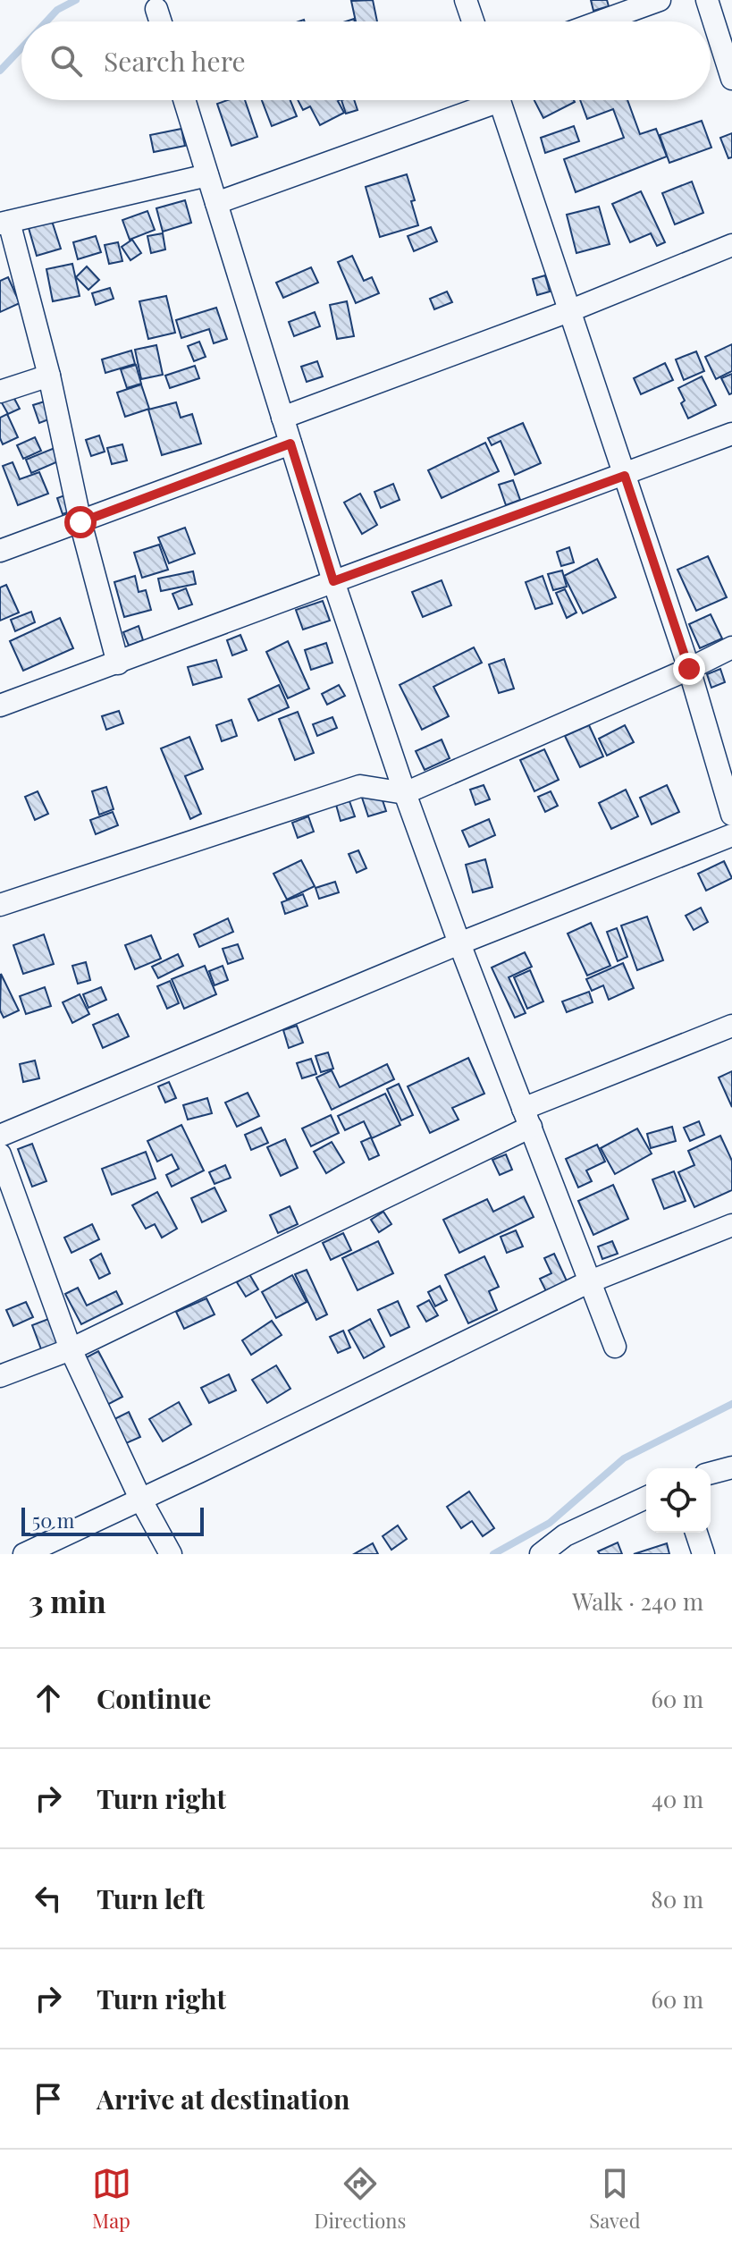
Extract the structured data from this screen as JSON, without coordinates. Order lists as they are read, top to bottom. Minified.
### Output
{"scale_bar":"50 m","page":{"search":"Search here","scale":"50 m","heading":["3 min","Walk · 240 m"],"list":[["Continue","60 m"],["Turn right","40 m"],["Turn left","80 m"],["Turn right","60 m"],"Arrive at destination"],"nav":["Map","Directions","Saved"]}}
